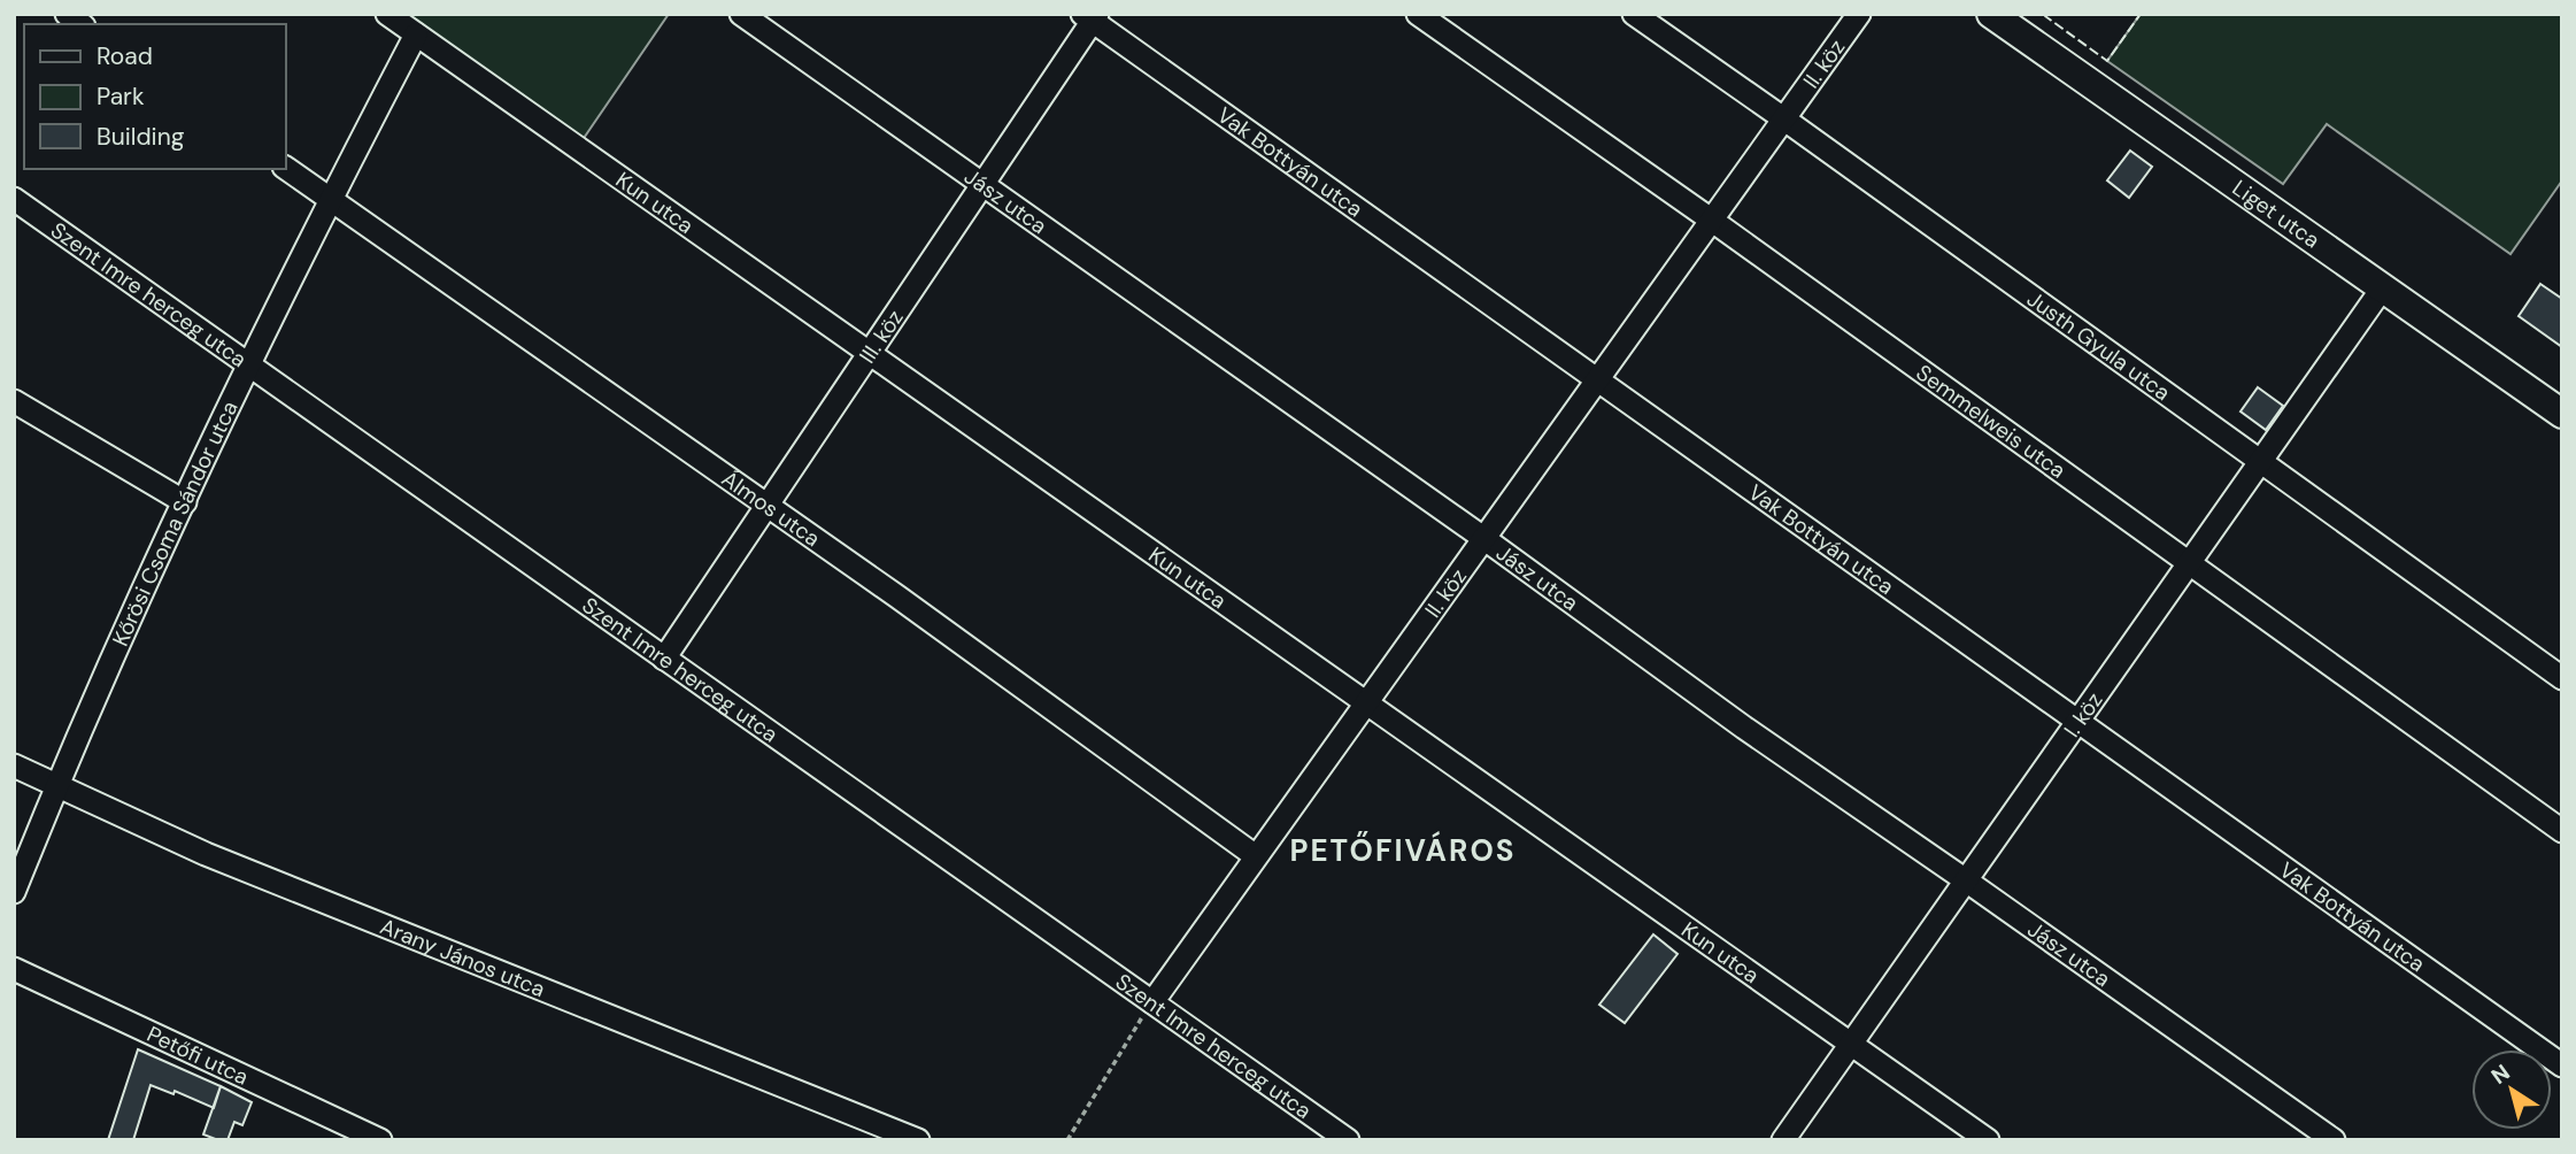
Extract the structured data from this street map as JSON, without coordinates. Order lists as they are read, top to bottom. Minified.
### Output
{"streets":{"main road":["Liget utca"],"street":["II. köz","Vak Bottyán utca","Jász utca","Kun utca","Szent Imre herceg utca","III. köz","Justh Gyula utca","Semmelweis utca","Álmos utca","Kőrösi Csoma Sándor utca","I. köz","Arany János utca","Petőfi utca"]},"crossings":[["II. köz","Vak Bottyán utca"],["II. köz","Jász utca"],["II. köz","Kun utca"],["II. köz","Szent Imre herceg utca"],["II. köz","Justh Gyula utca"],["II. köz","Semmelweis utca"],["II. köz","Álmos utca"],["Vak Bottyán utca","III. köz"],["Vak Bottyán utca","I. köz"],["Jász utca","III. köz"],["Jász utca","I. köz"],["Kun utca","III. köz"],["Kun utca","Kőrösi Csoma Sándor utca"],["Kun utca","I. köz"],["Liget utca","I. köz"],["Szent Imre herceg utca","III. köz"],["Szent Imre herceg utca","Kőrösi Csoma Sándor utca"],["III. köz","Álmos utca"],["Justh Gyula utca","I. köz"],["Semmelweis utca","I. köz"],["Álmos utca","Kőrösi Csoma Sándor utca"],["Kőrösi Csoma Sándor utca","Arany János utca"]],"districts":["PETŐFIVÁROS"],"legend":["Road","Park","Building"],"north":"top left"}
